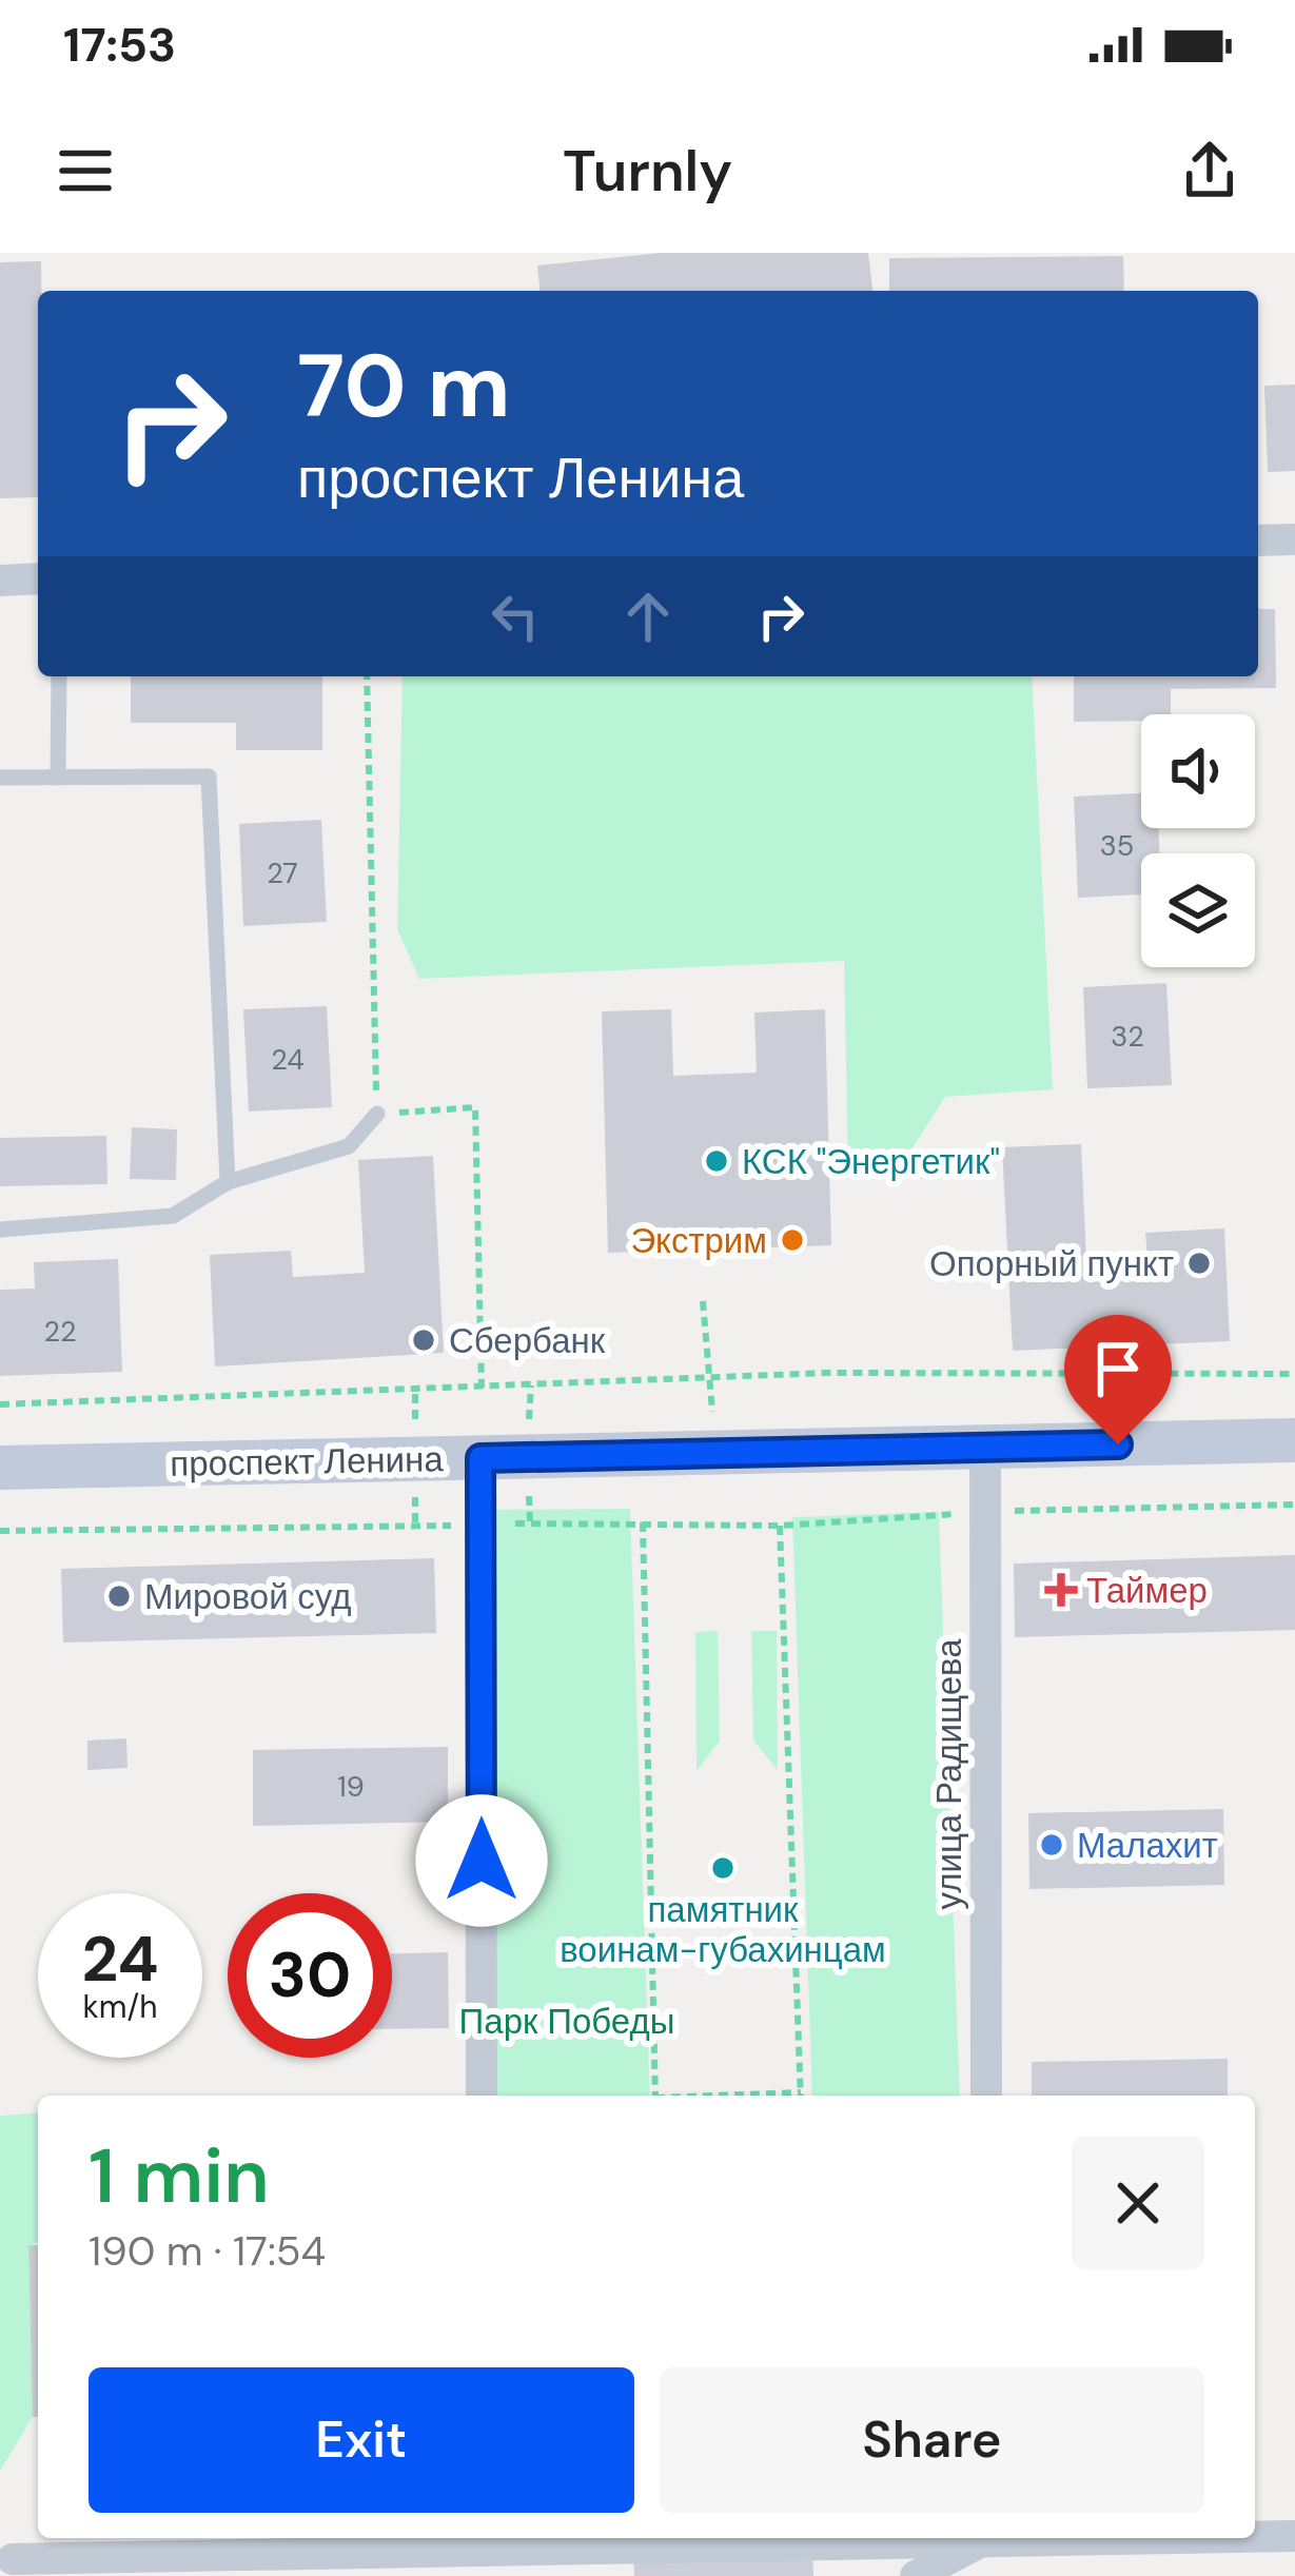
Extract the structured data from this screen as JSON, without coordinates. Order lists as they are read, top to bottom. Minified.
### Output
{"streets":{"main road":["проспект Ленина"],"street":["улица Радищева"]},"crossings":[["проспект Ленина","улица Радищева"]],"parks":["Парк Победы"],"places":{"other":["КСК \"Энергетик\"","Экстрим","Опорный пункт","Сбербанк","Мировой суд","Малахит","памятник воинам-губахинцам"],"health":["Таймер"]},"house_numbers":["35","27","32","24","22","19"],"page":{"status":"17:53","header":"Turnly","turn":["70 m","проспект Ленина"],"speed":"24 km/h","limit":"30","heading":["1 min","190 m · 17:54"],"buttons":["Exit","Share"]}}
